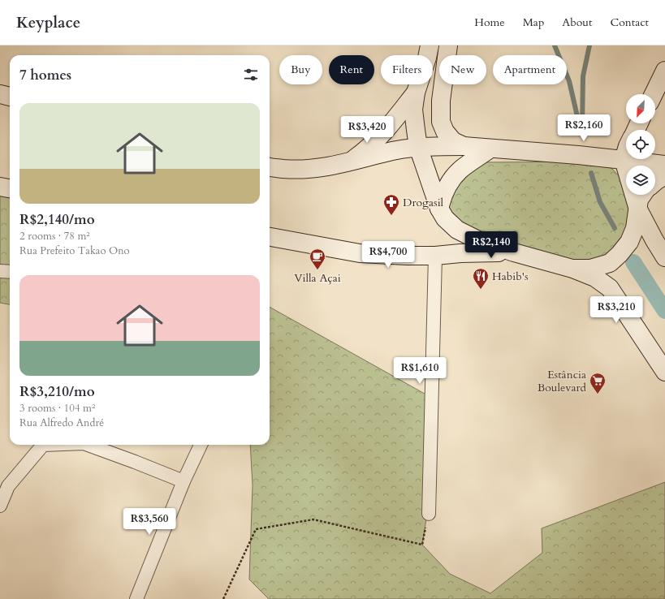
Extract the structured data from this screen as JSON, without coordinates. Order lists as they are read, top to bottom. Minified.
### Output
{"places":{"pharmacy":["Drogasil"],"cafe":["Villa Açai"],"restaurant":["Habib's"],"supermarket":["Estância Boulevard"]},"north":"bottom left","page":{"header":"Keyplace","nav":["Home","Map","About","Contact"],"chip":["Buy","Rent","Filters","New","Apartment"],"heading":"7 homes","list":[{"name":"R$2,140/mo","note":"2 rooms · 78 m² · Rua Prefeito Takao Ono"},{"name":"R$3,210/mo","note":"3 rooms · 104 m² · Rua Alfredo André"}],"price":["R$2,160","R$3,420","R$2,140","R$4,700","R$3,210","R$1,610","R$3,560"]}}
